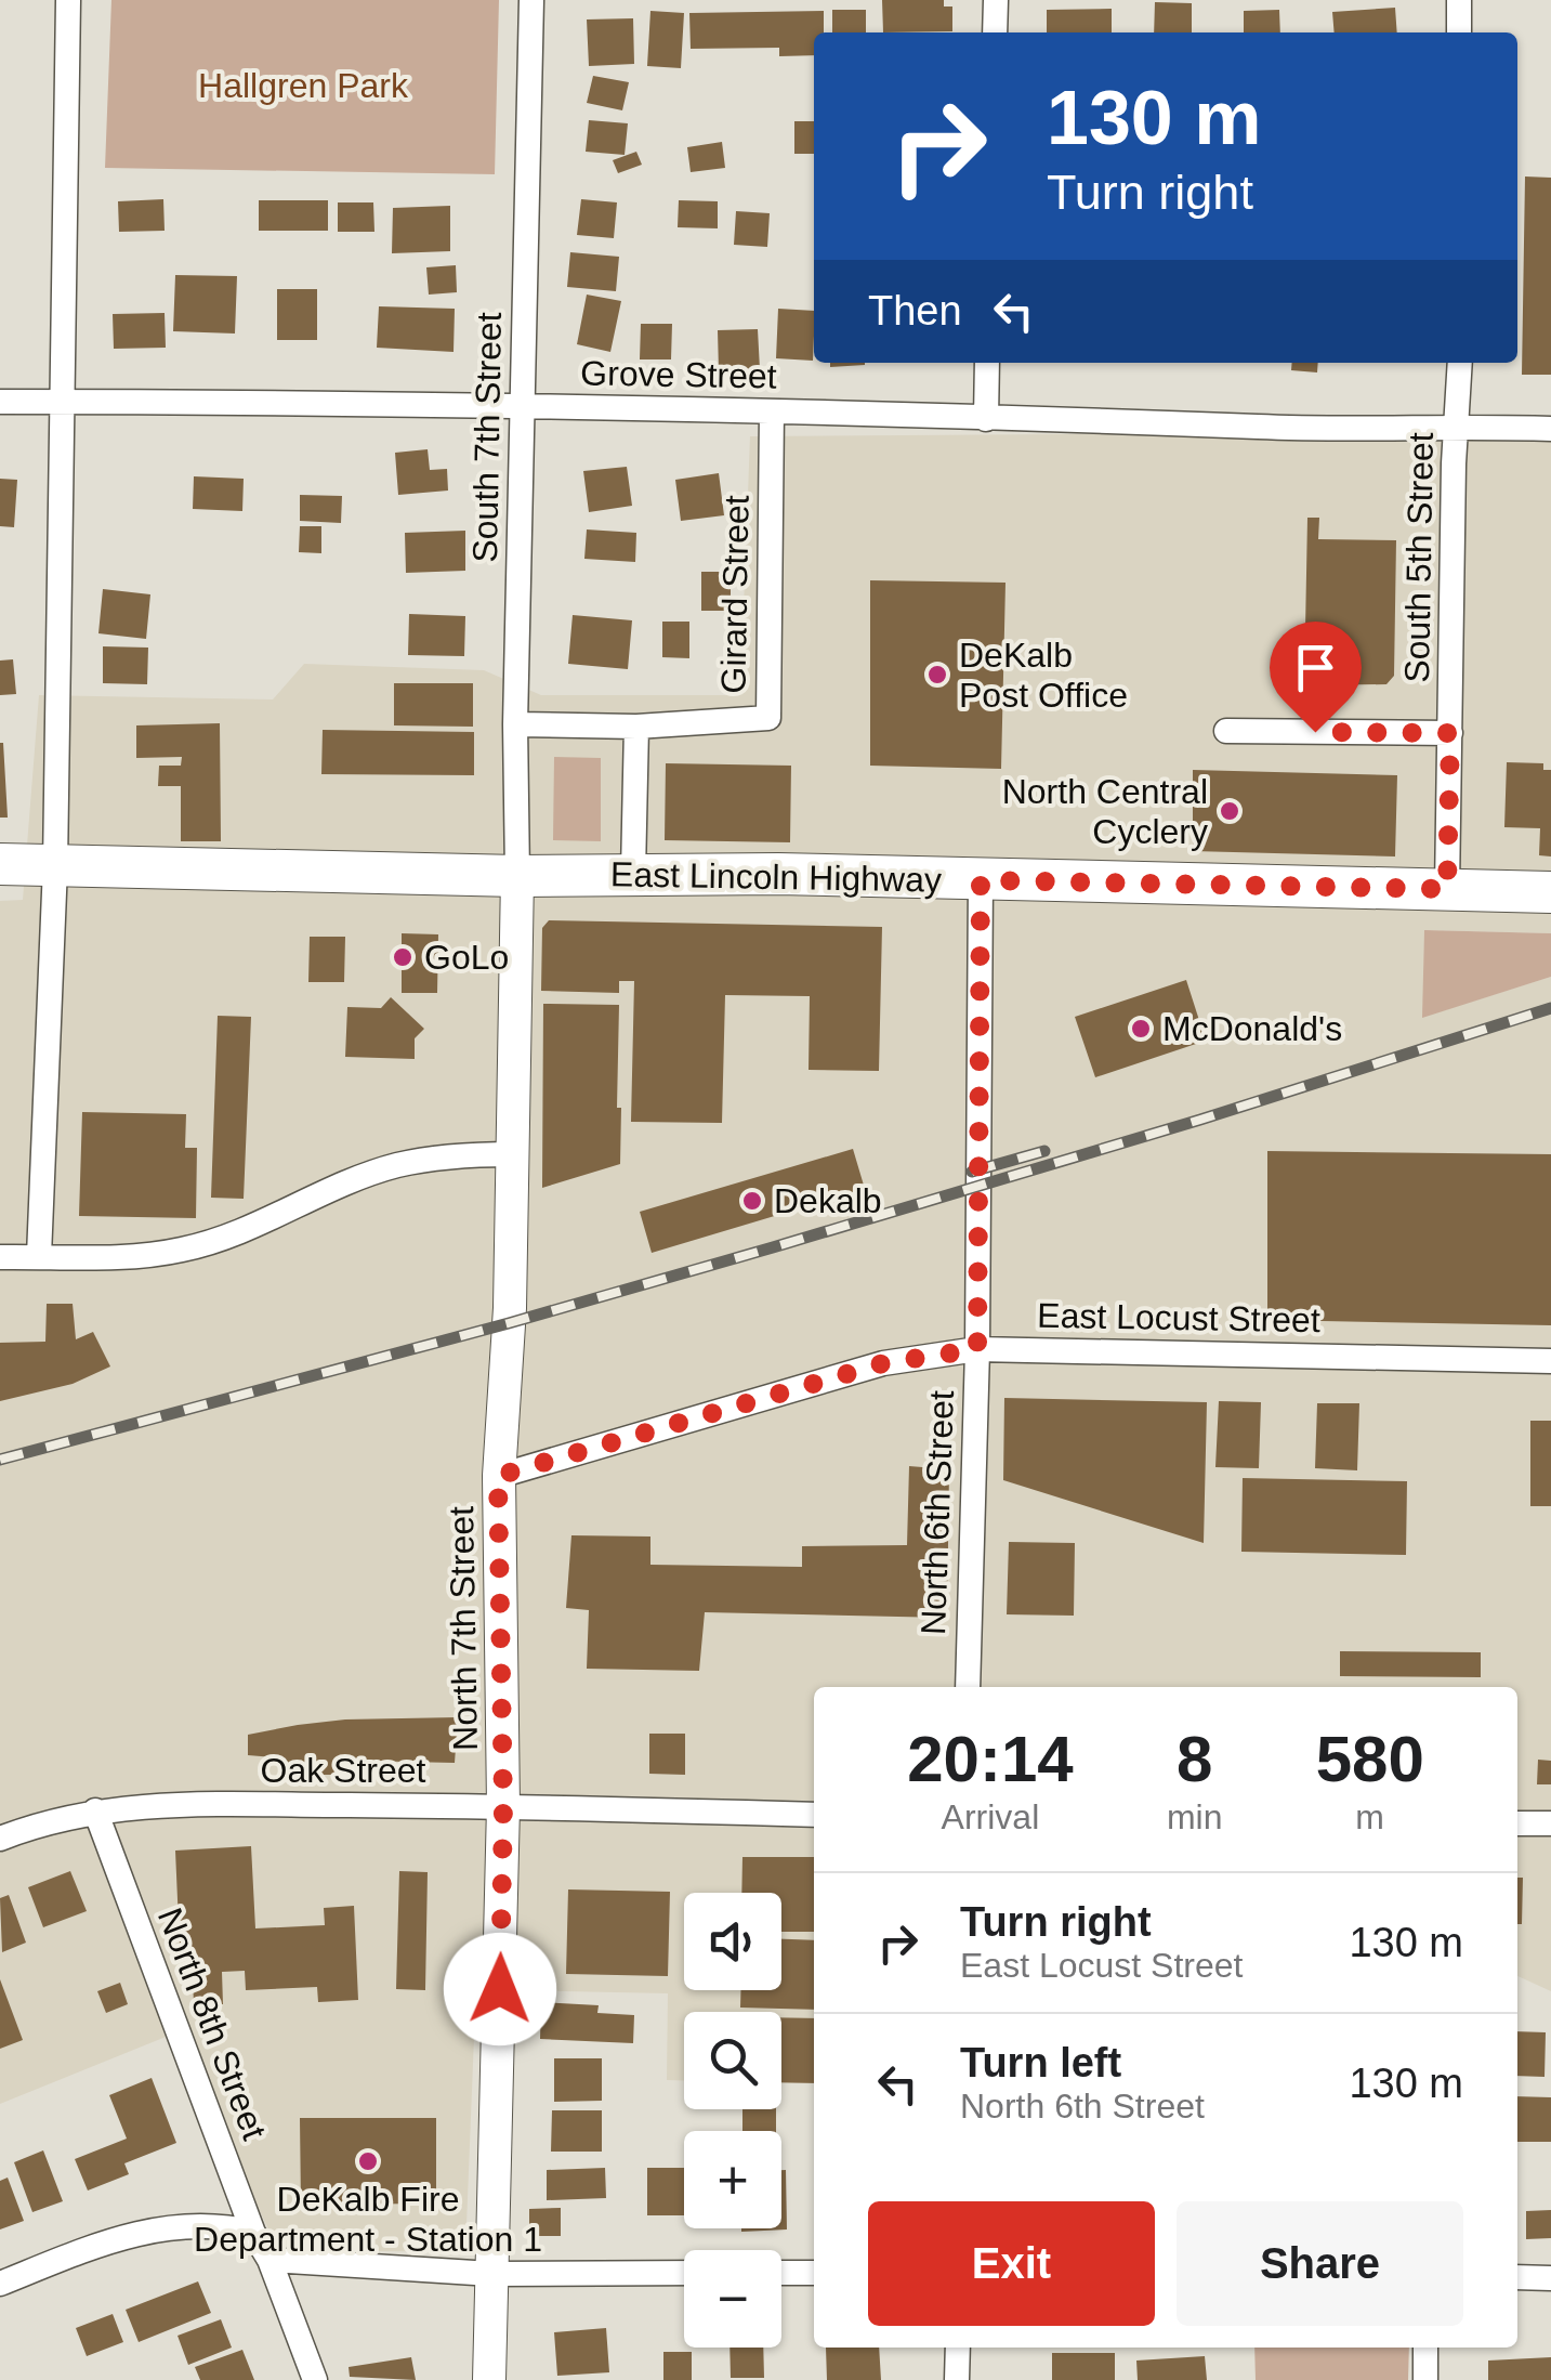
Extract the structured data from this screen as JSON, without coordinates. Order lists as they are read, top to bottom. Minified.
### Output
{"streets":{"main road":["East Lincoln Highway"],"street":["Grove Street","South 7th Street","South 5th Street","Girard Street","East Locust Street","North 6th Street","North 7th Street","Oak Street","North 8th Street"]},"crossings":[["Grove Street","South 7th Street"],["Grove Street","South 5th Street"],["Grove Street","Girard Street"],["South 7th Street","Girard Street"],["South 7th Street","East Lincoln Highway"],["South 7th Street","North 7th Street"],["South 5th Street","East Lincoln Highway"],["East Lincoln Highway","North 6th Street"],["East Lincoln Highway","North 7th Street"],["East Locust Street","North 6th Street"],["East Locust Street","North 7th Street"],["North 7th Street","Oak Street"],["Oak Street","North 8th Street"]],"parks":["Hallgren Park"],"places":["DeKalb Post Office","North Central Cyclery","GoLo","McDonald's","Dekalb","DeKalb Fire Department - Station 1"],"page":{"turn":["130 m","Turn right"],"then":"Then","eta":["20:14","Arrival","8","min","580","m"],"list":[{"name":"Turn right","note":"East Locust Street","value":"130 m"},{"name":"Turn left","note":"North 6th Street","value":"130 m"}],"map_buttons":["+","−"],"buttons":["Exit","Share"]}}
